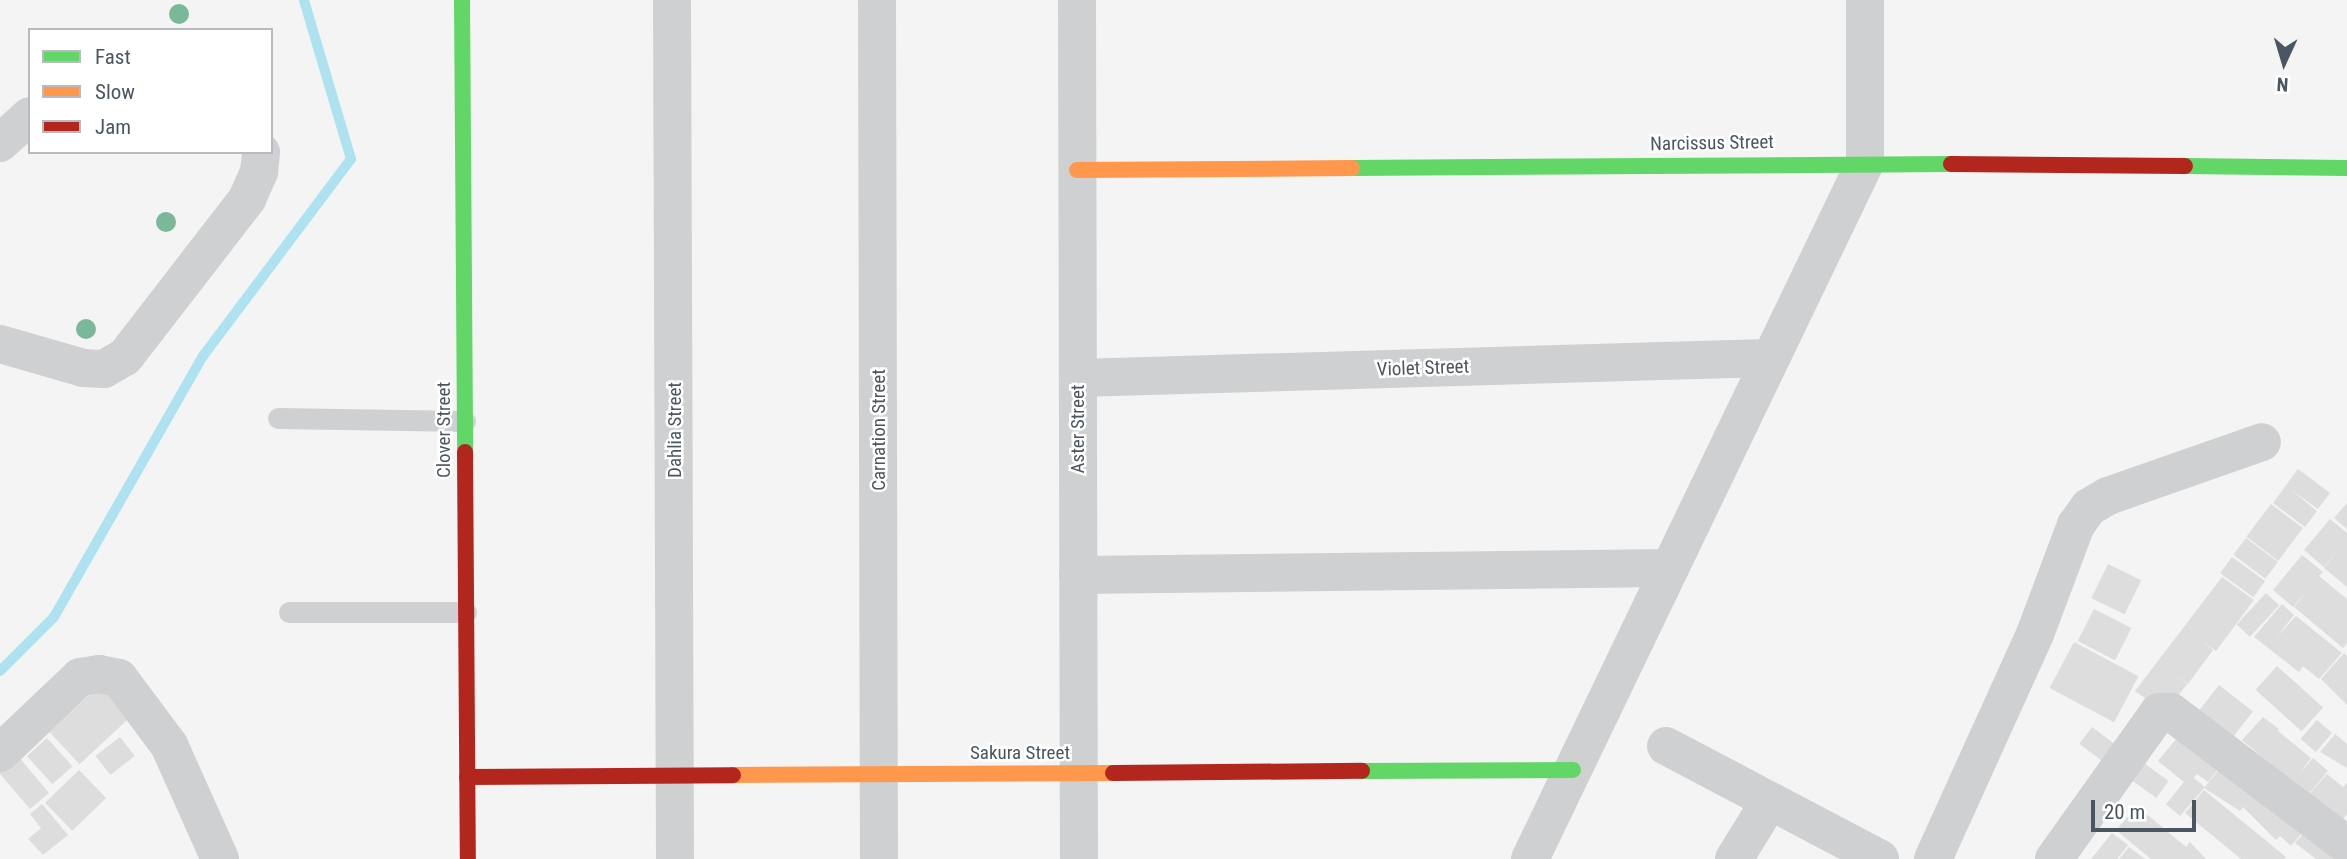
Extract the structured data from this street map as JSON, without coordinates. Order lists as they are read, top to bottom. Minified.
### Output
{"streets":{"street":["Narcissus Street","Violet Street","Aster Street","Clover Street","Dahlia Street","Carnation Street","Sakura Street"]},"crossings":[["Narcissus Street","Aster Street"],["Violet Street","Aster Street"],["Aster Street","Sakura Street"],["Clover Street","Sakura Street"],["Dahlia Street","Sakura Street"],["Carnation Street","Sakura Street"]],"legend":["Fast","Slow","Jam"],"scale_bar":"20 m","north":"bottom"}
